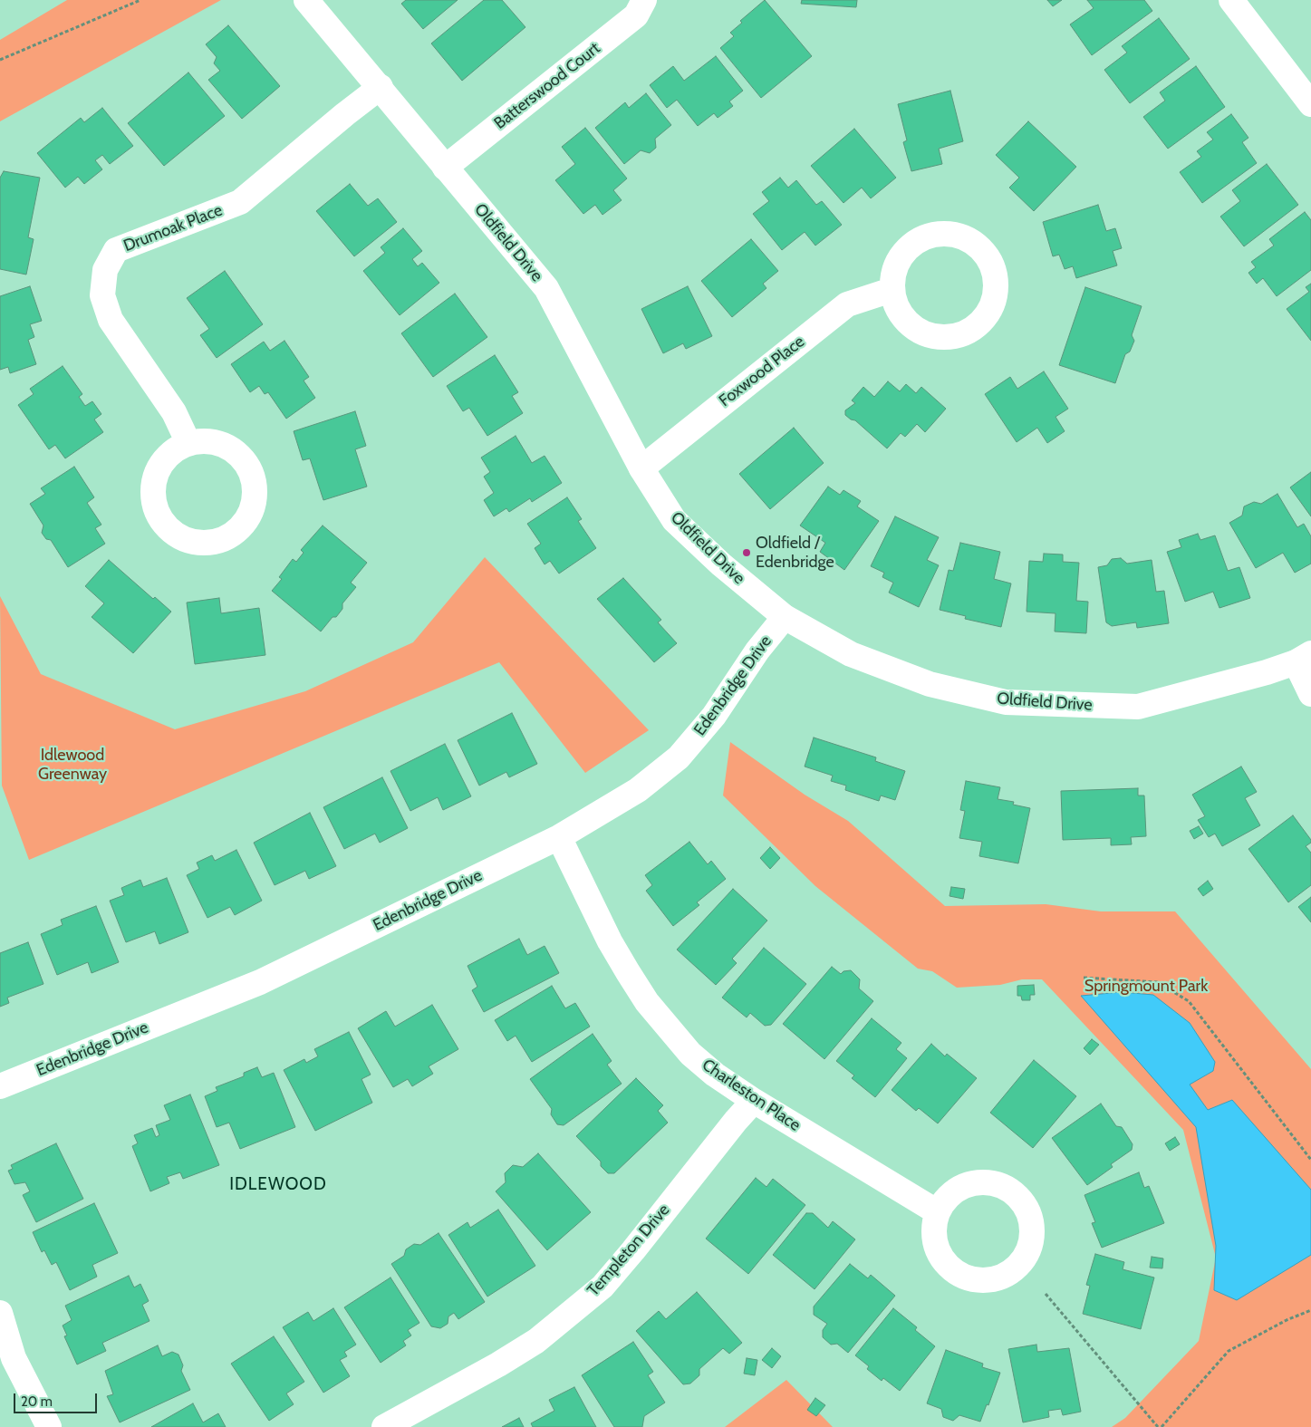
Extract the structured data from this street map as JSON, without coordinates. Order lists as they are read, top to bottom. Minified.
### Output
{"streets":{"street":["Batterswood Court","Drumoak Place","Oldfield Drive","Foxwood Place","Edenbridge Drive","Charleston Place","Templeton Drive"]},"crossings":[["Batterswood Court","Oldfield Drive"],["Drumoak Place","Oldfield Drive"],["Oldfield Drive","Foxwood Place"],["Oldfield Drive","Edenbridge Drive"],["Edenbridge Drive","Charleston Place"],["Charleston Place","Templeton Drive"]],"districts":["IDLEWOOD"],"parks":["Idlewood Greenway","Springmount Park"],"places":["Oldfield / Edenbridge"],"scale_bar":"20 m"}
